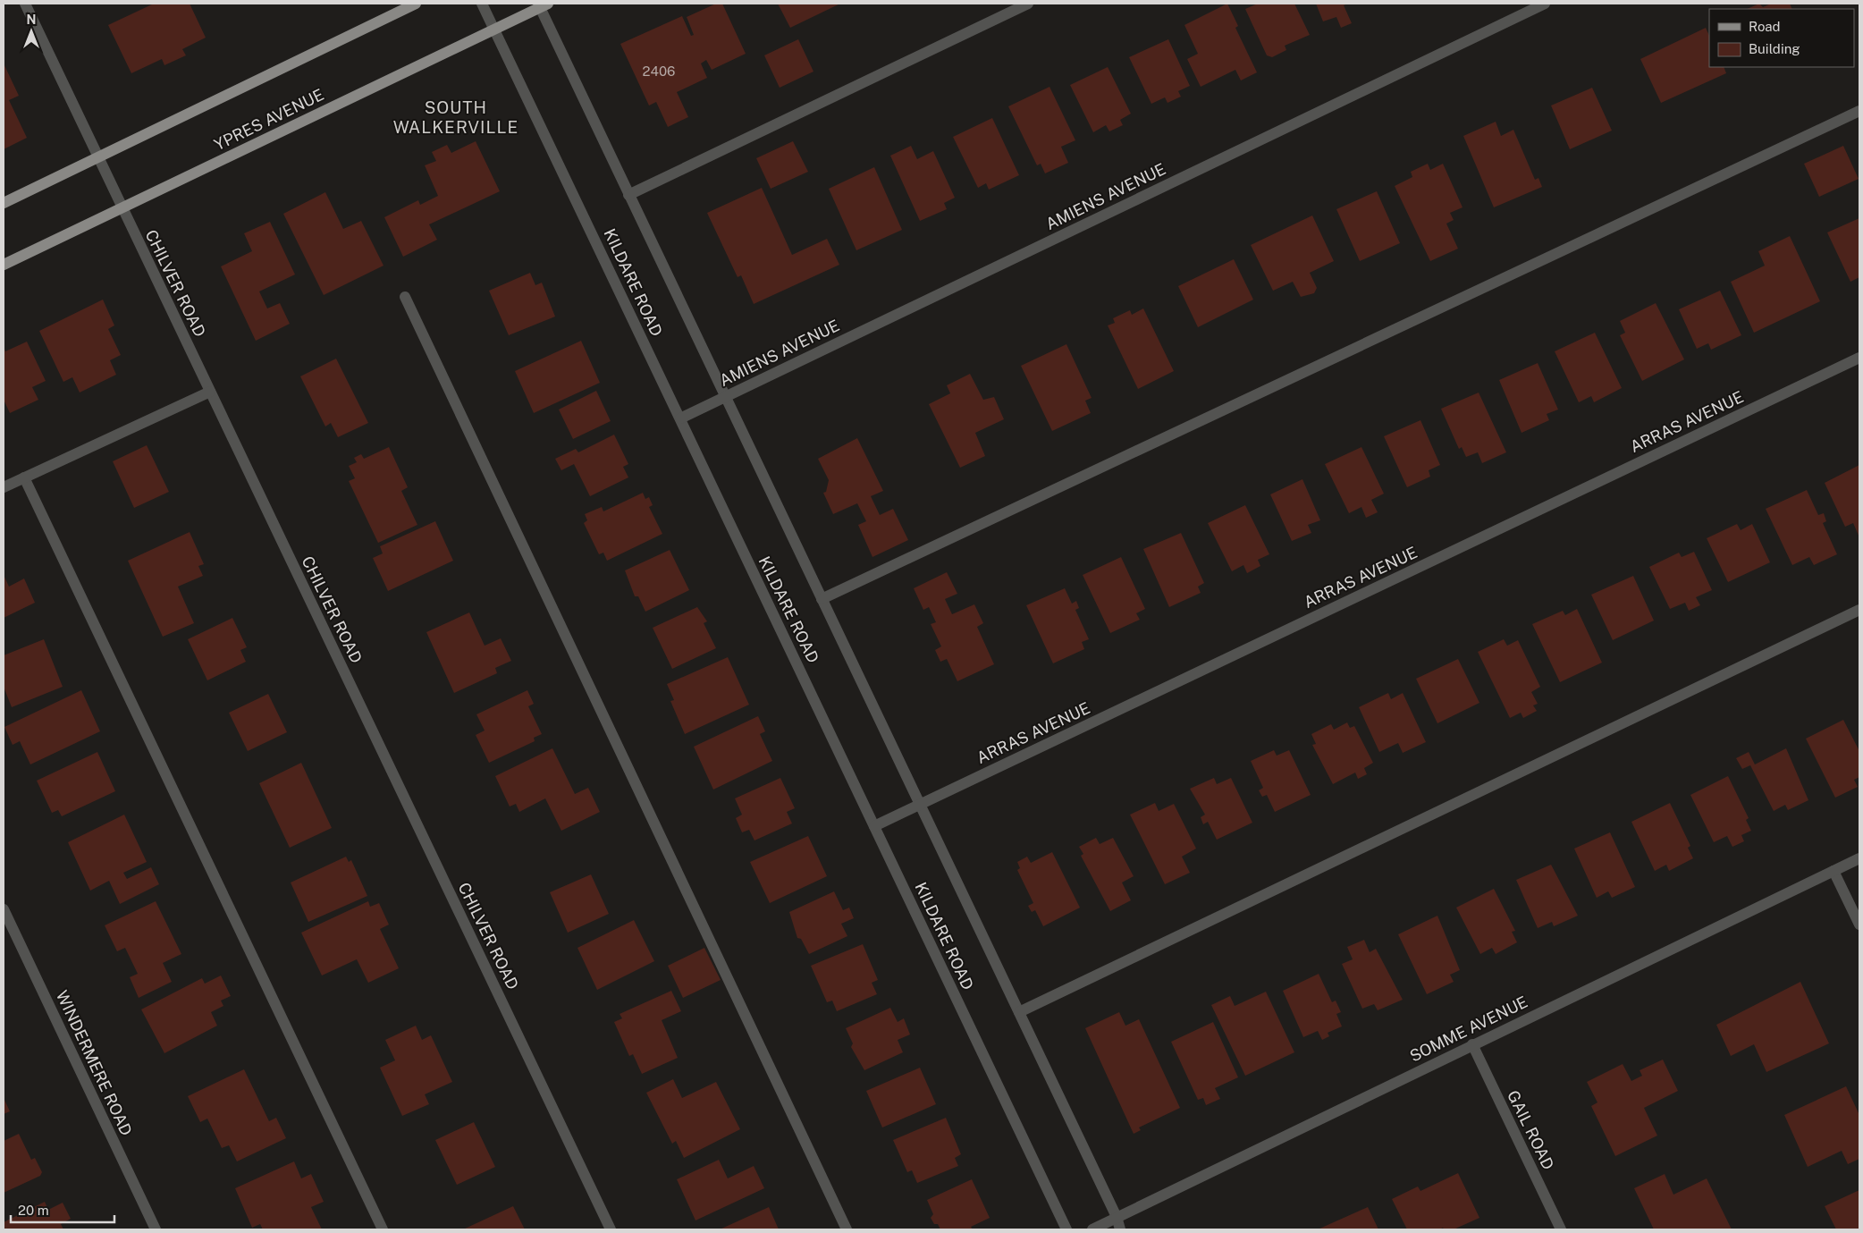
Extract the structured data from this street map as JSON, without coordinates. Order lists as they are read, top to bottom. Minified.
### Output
{"streets":{"main road":["YPRES AVENUE"],"street":["AMIENS AVENUE","KILDARE ROAD","CHILVER ROAD","ARRAS AVENUE","SOMME AVENUE","WINDERMERE ROAD","GAIL ROAD"]},"crossings":[["YPRES AVENUE","KILDARE ROAD"],["YPRES AVENUE","CHILVER ROAD"],["AMIENS AVENUE","KILDARE ROAD"],["KILDARE ROAD","ARRAS AVENUE"],["SOMME AVENUE","GAIL ROAD"]],"districts":["SOUTH WALKERVILLE"],"house_numbers":["2406"],"legend":["Road","Building"],"scale_bar":"20 m","north":"top"}
